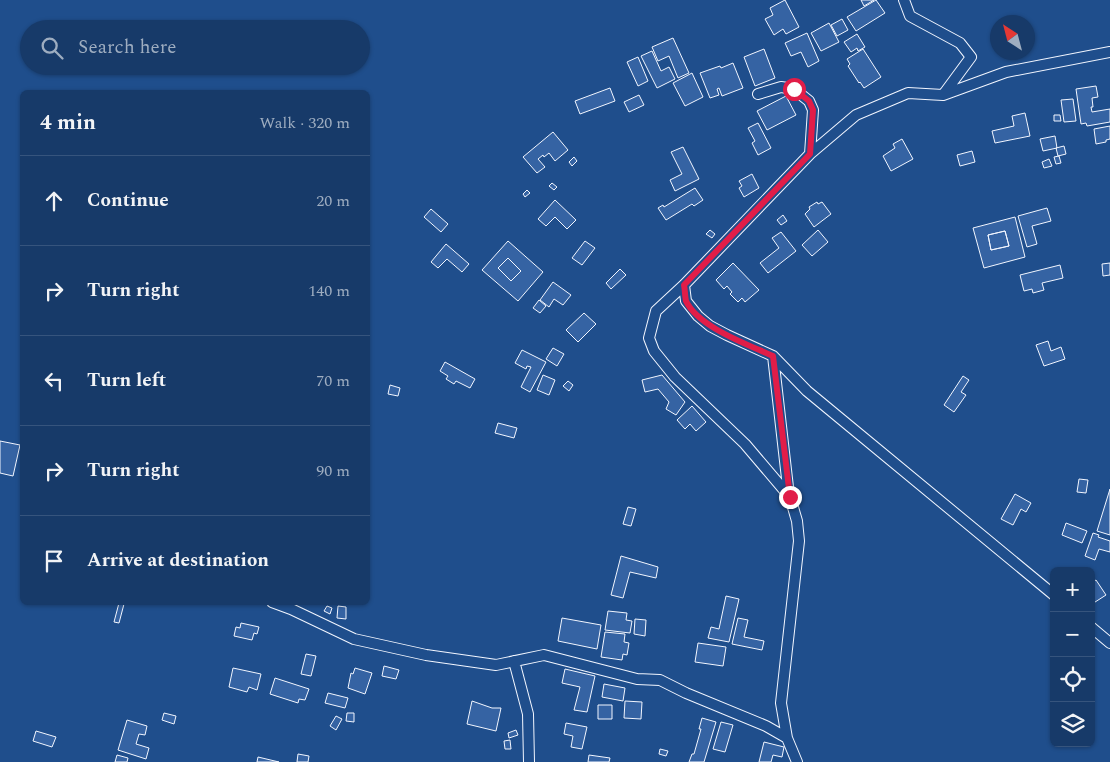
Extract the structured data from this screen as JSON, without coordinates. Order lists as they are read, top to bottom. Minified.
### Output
{"north":"top left","page":{"search":"Search here","heading":["4 min","Walk · 320 m"],"list":[["Continue","20 m"],["Turn right","140 m"],["Turn left","70 m"],["Turn right","90 m"],"Arrive at destination"],"map_buttons":["+","−"]}}
